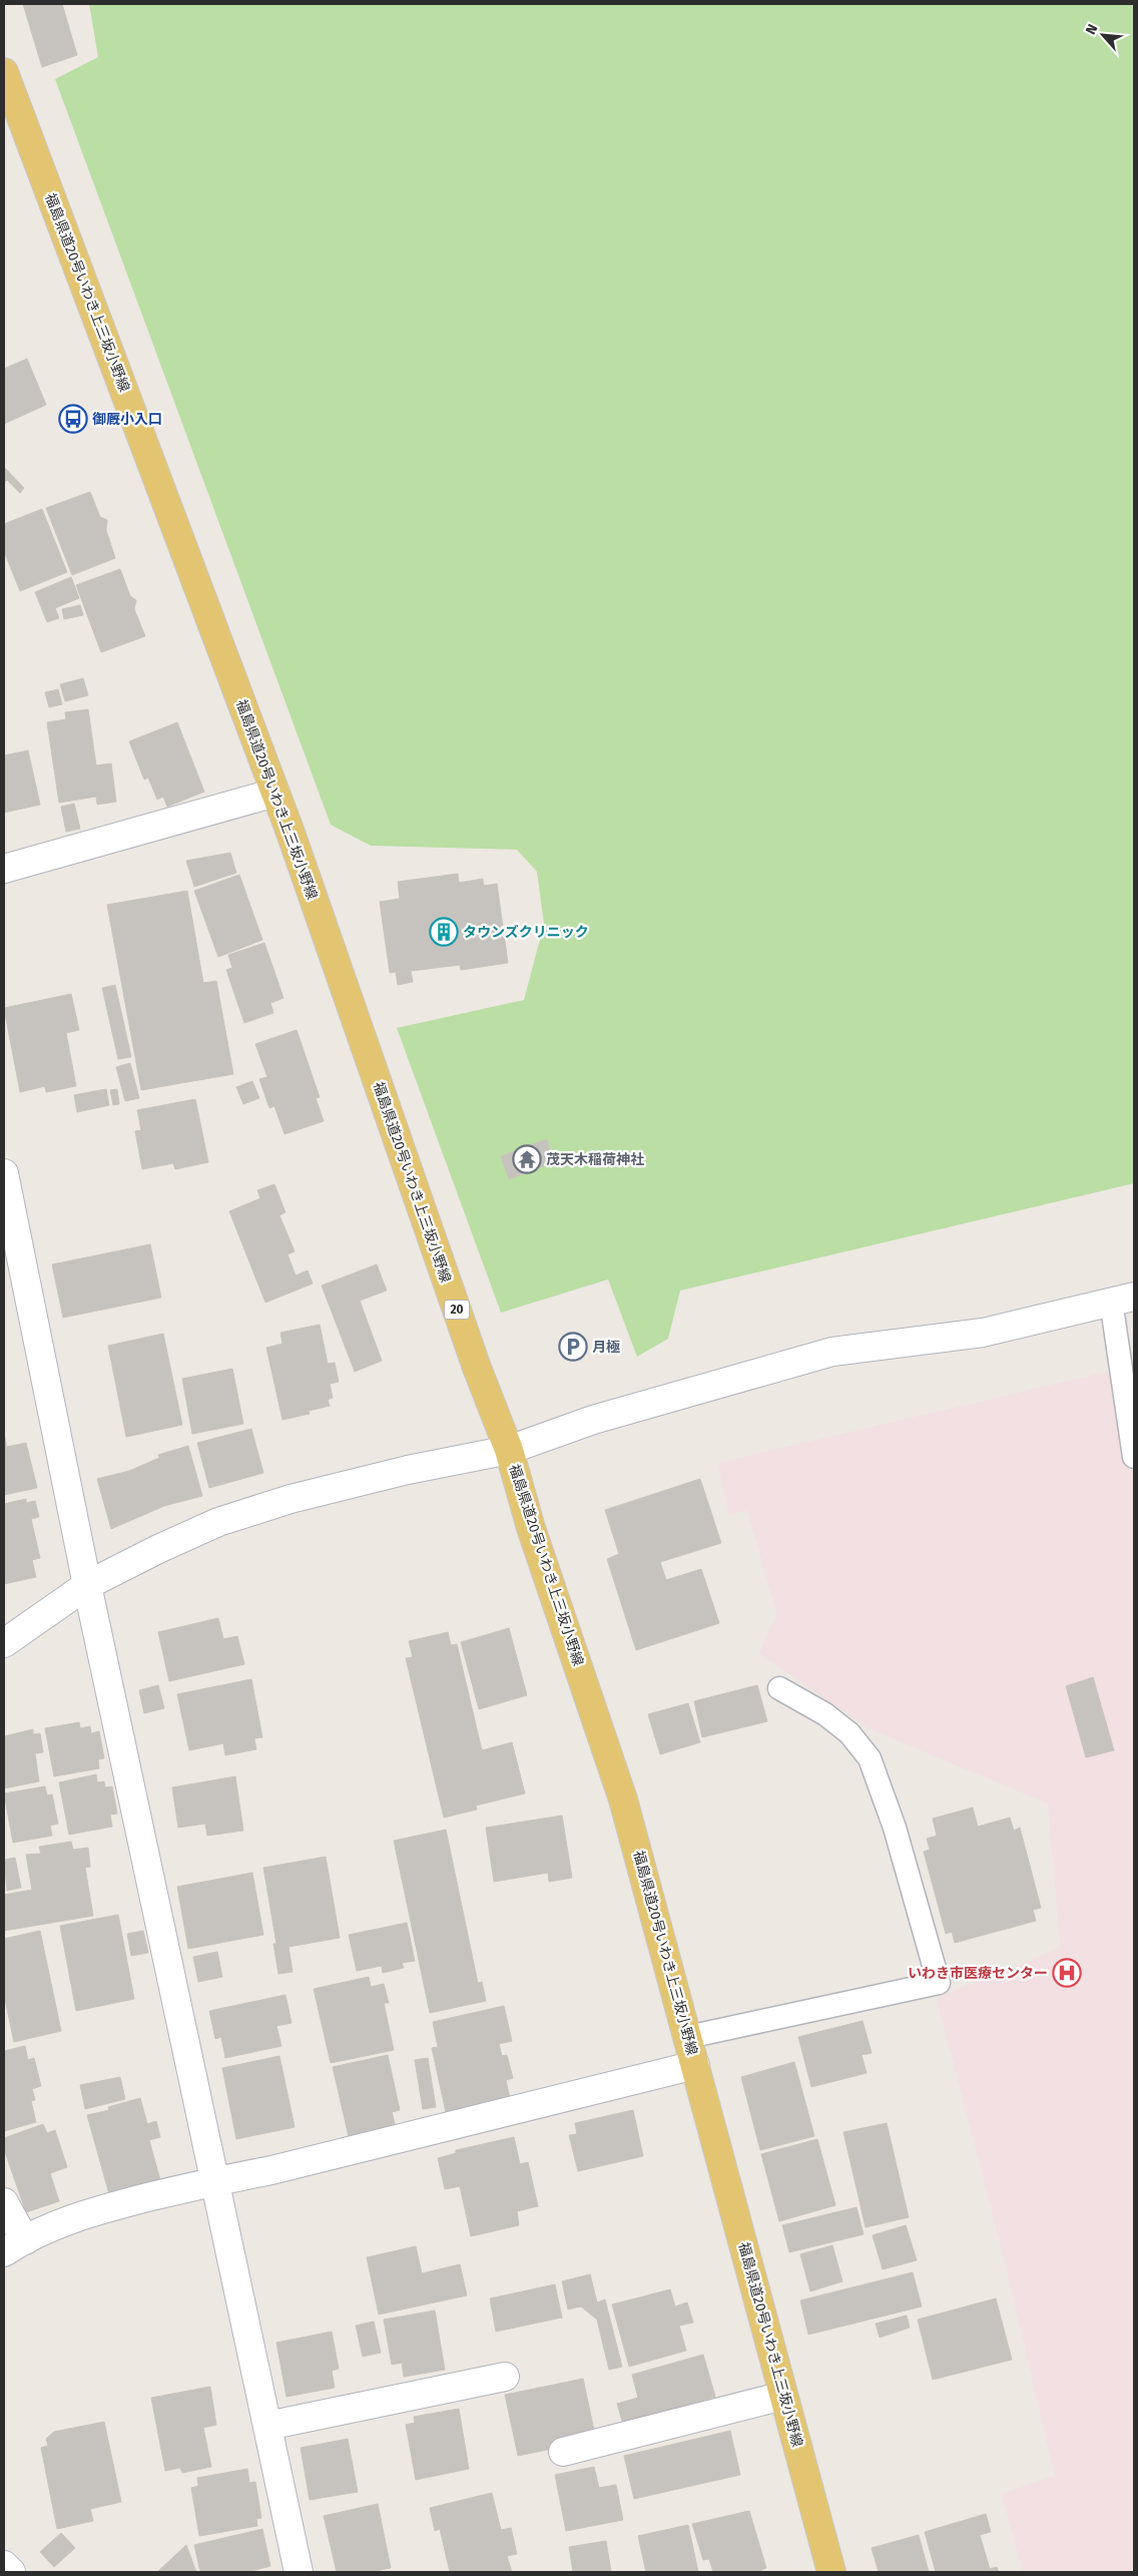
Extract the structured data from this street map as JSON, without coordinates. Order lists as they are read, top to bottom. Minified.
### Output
{"streets":{"main road":["福島県道20号いわき上三坂小野線","20"]},"places":{"bus stop":["御厩小入口"],"building":["タウンズクリニック"],"temple":["茂天木稲荷神社"],"parking":["月極"],"hospital":["いわき市医療センター"]},"north":"top left"}
